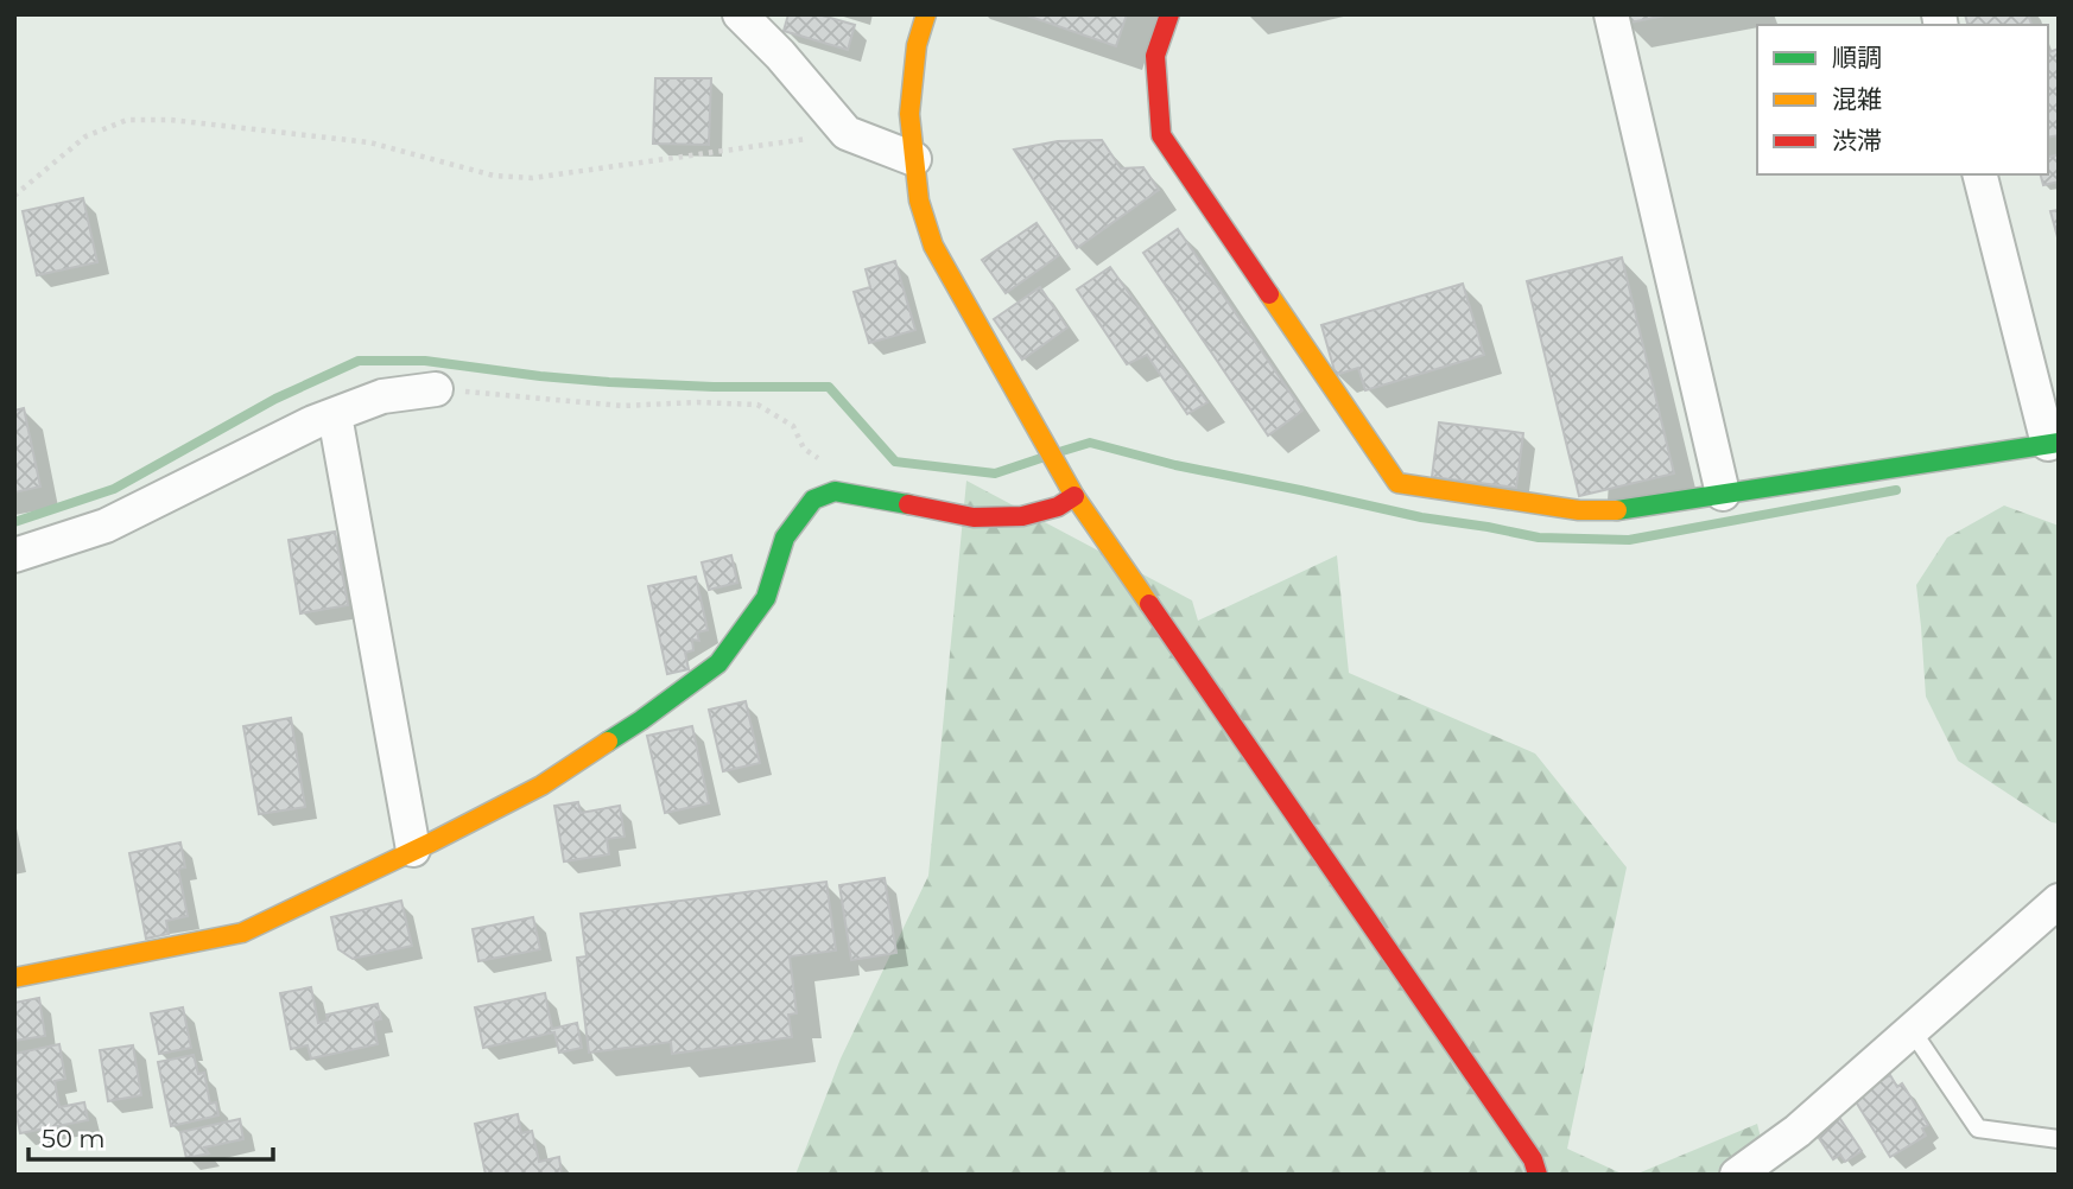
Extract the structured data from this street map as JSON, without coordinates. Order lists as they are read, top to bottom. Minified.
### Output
{"legend":["順調","混雑","渋滞"],"scale_bar":"50 m"}
